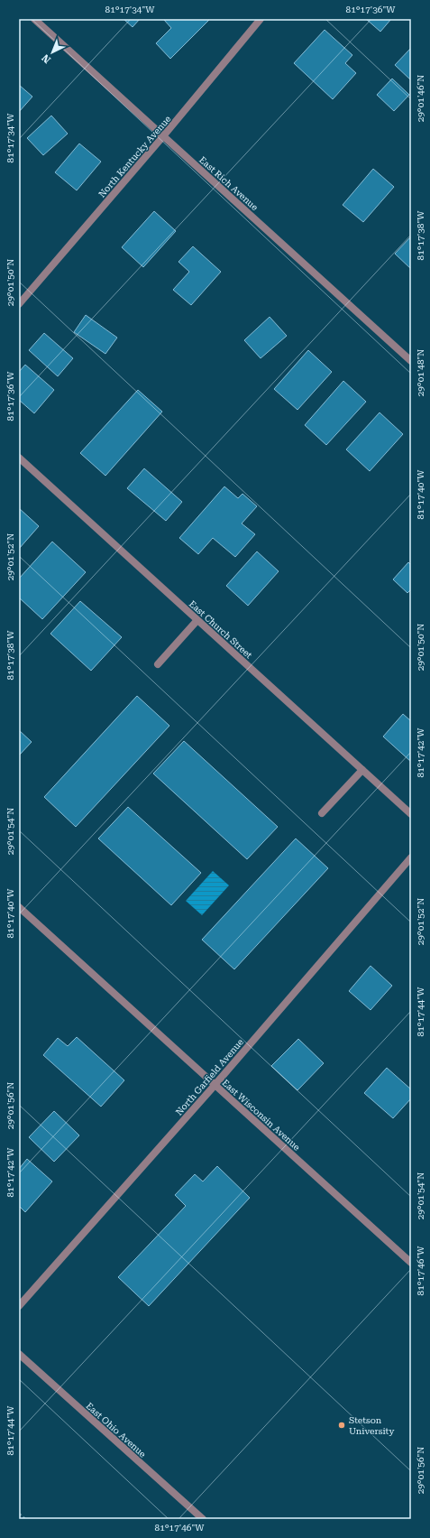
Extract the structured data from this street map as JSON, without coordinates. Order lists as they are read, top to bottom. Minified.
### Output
{"streets":{"street":["North Kentucky Avenue","East Rich Avenue","East Church Street","North Garfield Avenue","East Wisconsin Avenue","East Ohio Avenue"]},"crossings":[["North Kentucky Avenue","East Rich Avenue"],["North Garfield Avenue","East Wisconsin Avenue"]],"places":["Stetson University"],"north":"bottom left","coordinates":["81°17'34\"W","81°17'36\"W","29°01'46\"N","81°17'38\"W","29°01'50\"N","29°01'48\"N","81°17'40\"W","29°01'52\"N","81°17'42\"W","29°01'54\"N","81°17'44\"W","29°01'56\"N","81°17'46\"W"]}
